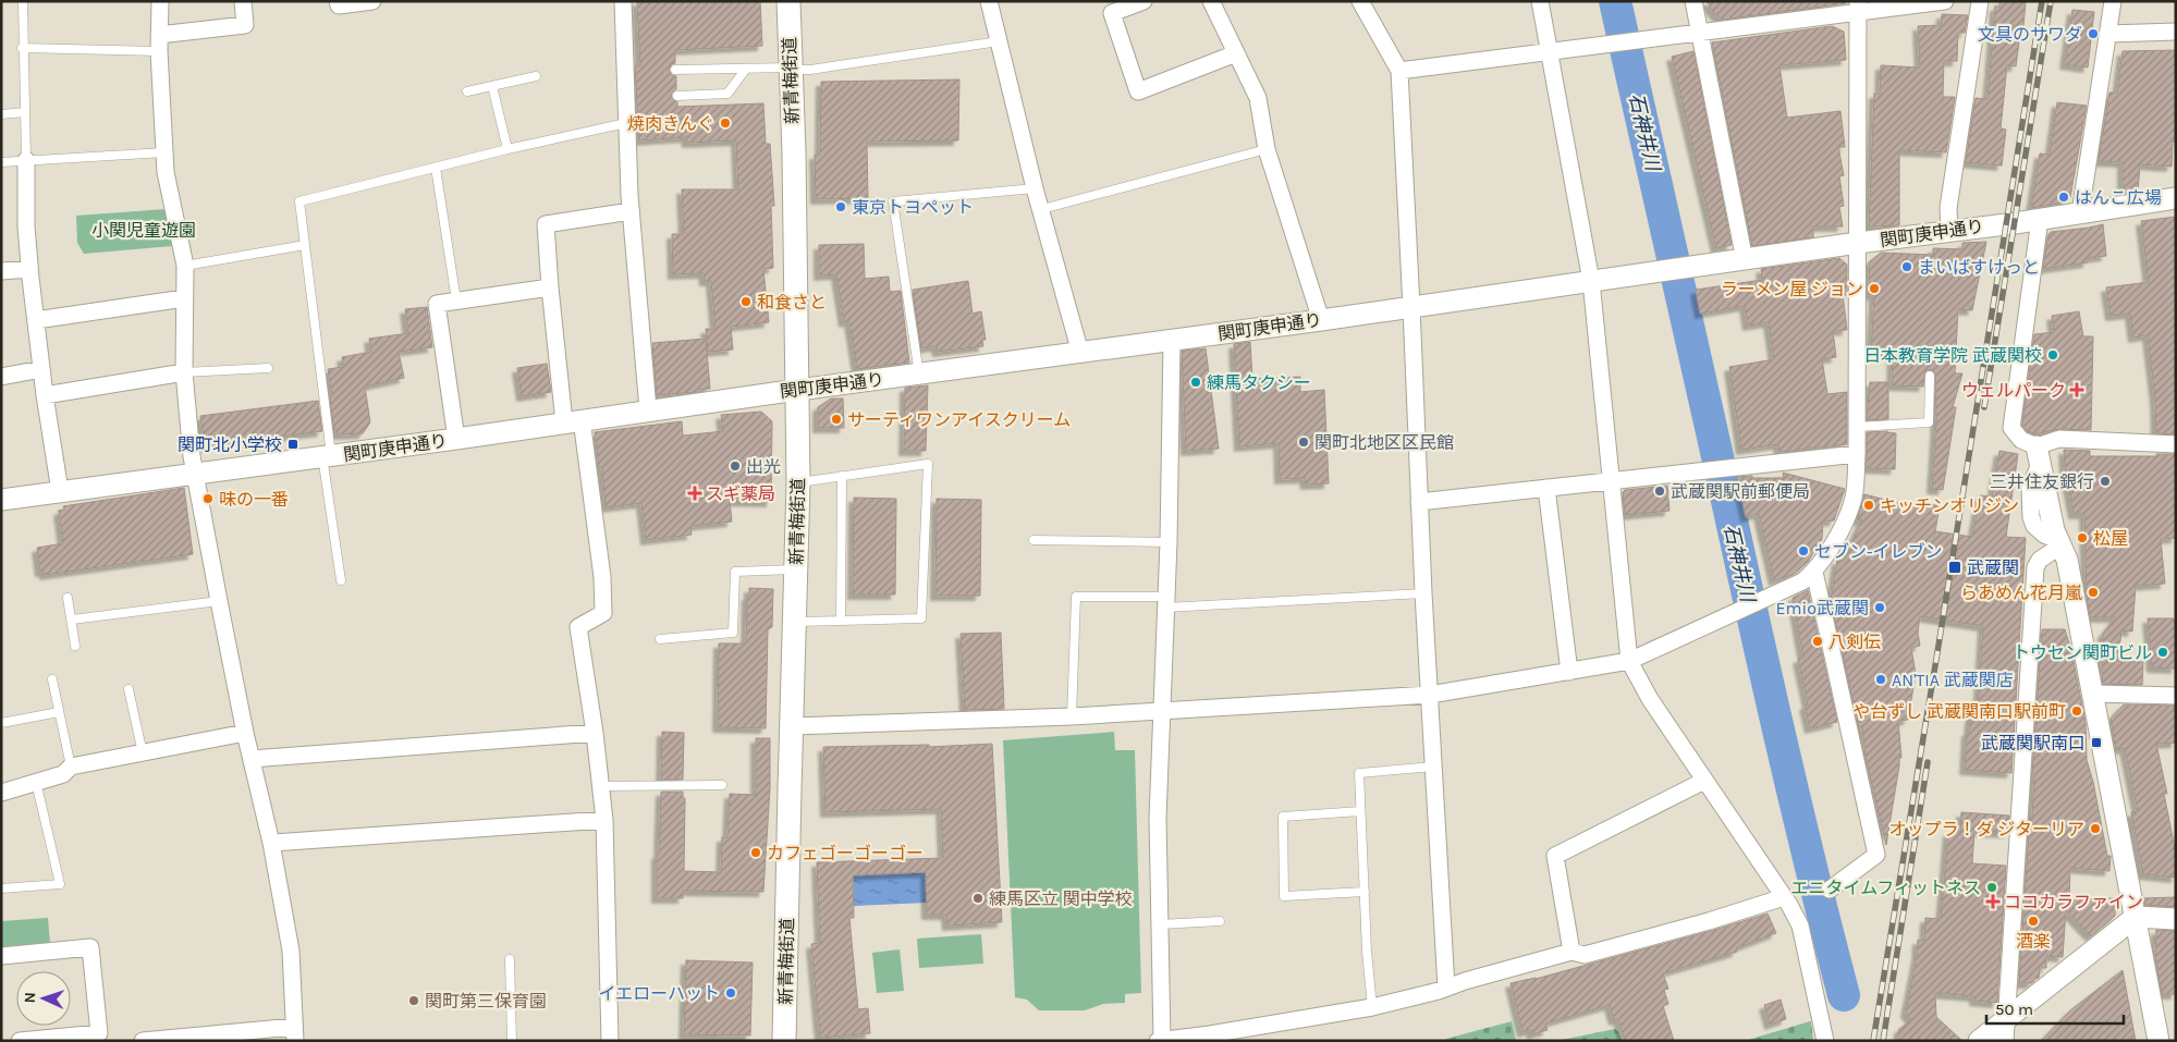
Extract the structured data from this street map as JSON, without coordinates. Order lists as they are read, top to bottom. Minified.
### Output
{"streets":{"main road":["新青梅街道"],"street":["関町庚申通り"]},"crossings":[["新青梅街道","関町庚申通り"]],"water":["石神井川"],"parks":["小関児童遊園"],"places":{"other":["文具のサワダ","焼肉きんぐ","はんこ広場","東京トヨペット","まいばすけっと","ラーメン屋 ジョン","和食さと","日本教育学院 武蔵関校","練馬タクシー","サーティワンアイスクリーム","関町北地区区民館","出光","三井住友銀行","武蔵関駅前郵便局","味の一番","キッチンオリジン","松屋","セブン-イレブン","らあめん花月嵐","Emio武蔵関","八剣伝","トウセン関町ビル","AN'TIA 武蔵関店","や台ずし 武蔵関南口駅前町","オップラ！ダ ジターリア","カフェゴーゴーゴー","エニタイムフィットネス","練馬区立 関中学校","酒楽","イエローハット","関町第三保育園"],"health":["ウェルパーク","スギ薬局","ココカラファイン"],"transit":["関町北小学校","武蔵関","武蔵関駅南口"]},"scale_bar":"50 m","north":"left"}
